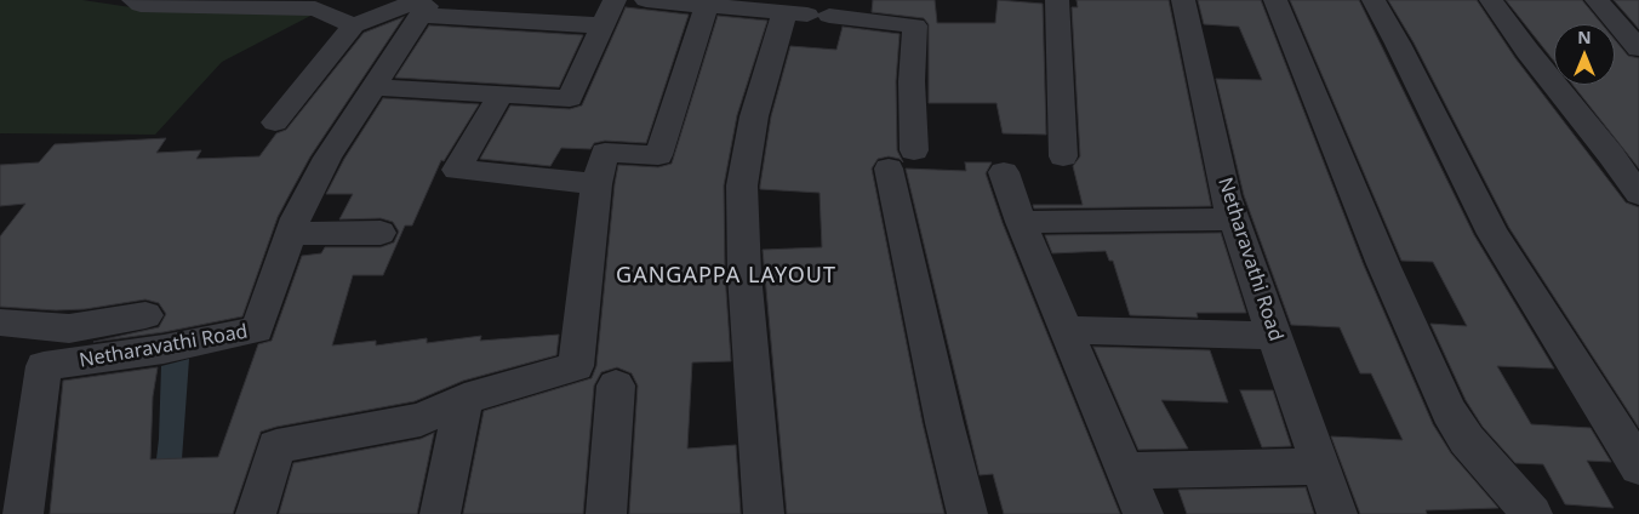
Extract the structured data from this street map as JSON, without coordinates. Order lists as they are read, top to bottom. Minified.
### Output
{"streets":{"street":["Netharavathi Road"]},"districts":["GANGAPPA LAYOUT"],"north":"top"}
